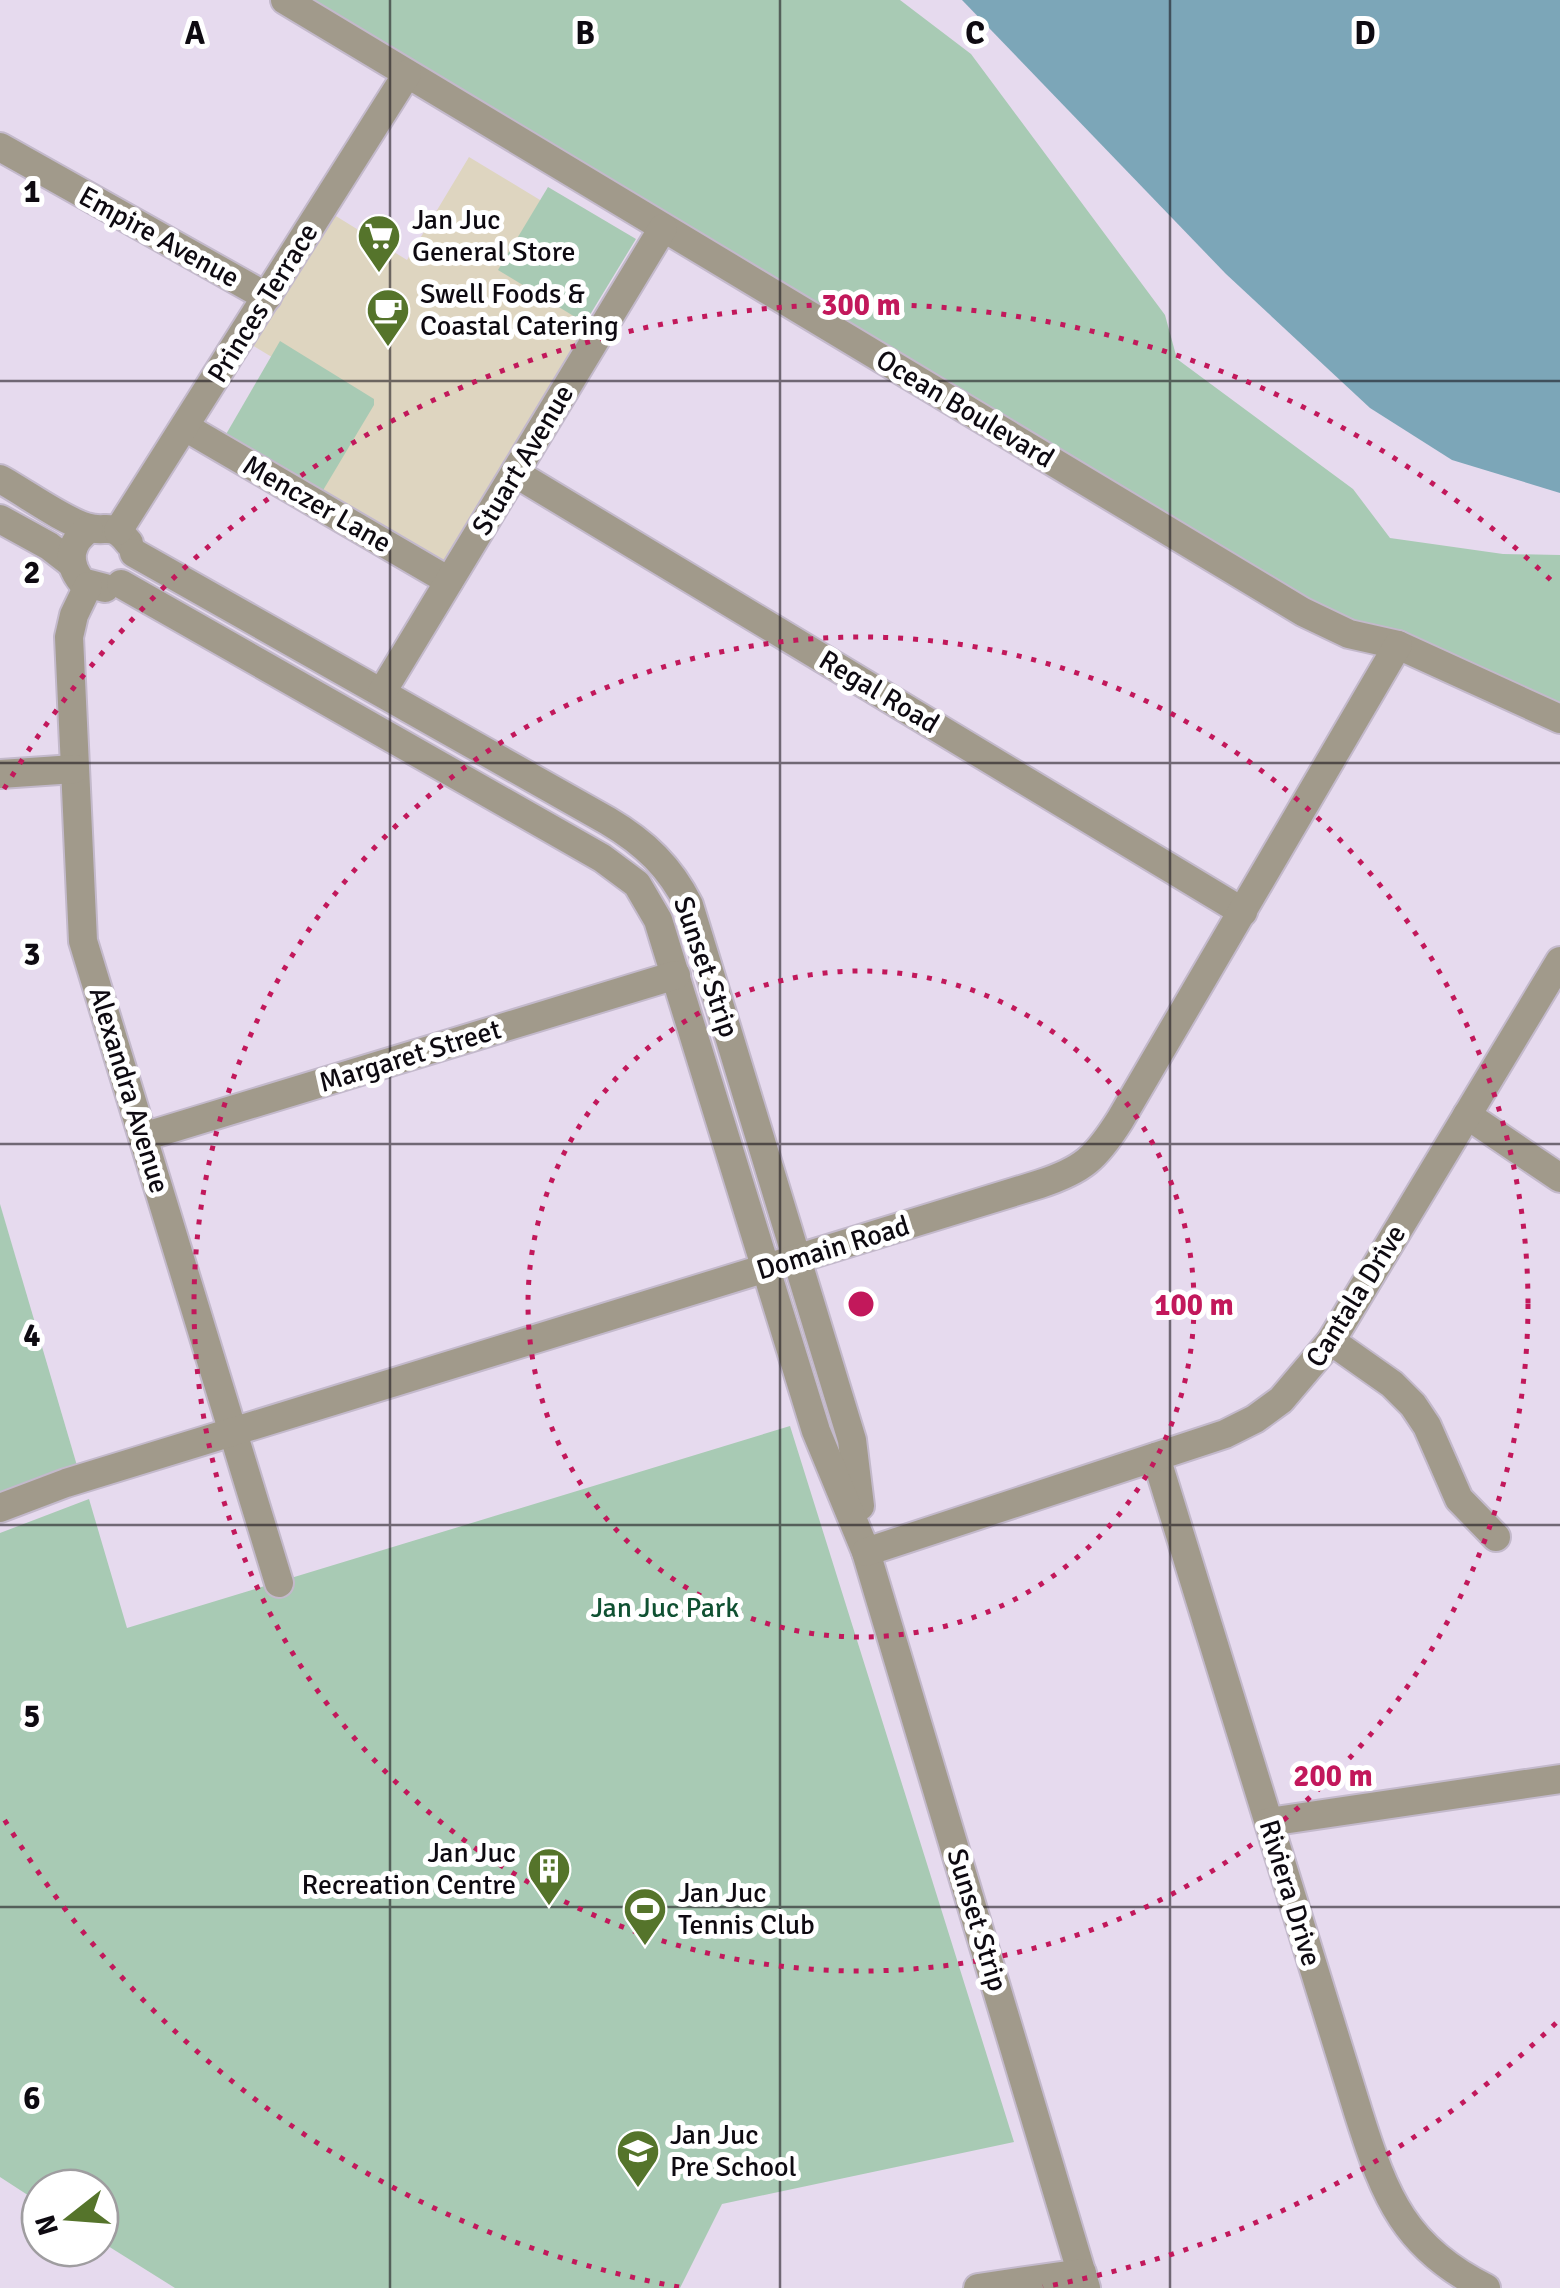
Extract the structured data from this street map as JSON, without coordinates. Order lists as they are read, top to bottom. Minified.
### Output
{"streets":{"street":["Empire Avenue","Princes Terrace","Ocean Boulevard","Stuart Avenue","Menczer Lane","Regal Road","Sunset Strip","Margaret Street","Alexandra Avenue","Domain Road","Cantala Drive","Riviera Drive"]},"crossings":[["Empire Avenue","Princes Terrace"],["Princes Terrace","Ocean Boulevard"],["Princes Terrace","Menczer Lane"],["Princes Terrace","Sunset Strip"],["Princes Terrace","Alexandra Avenue"],["Ocean Boulevard","Stuart Avenue"],["Ocean Boulevard","Domain Road"],["Stuart Avenue","Menczer Lane"],["Stuart Avenue","Regal Road"],["Stuart Avenue","Sunset Strip"],["Regal Road","Domain Road"],["Sunset Strip","Margaret Street"],["Sunset Strip","Alexandra Avenue"],["Sunset Strip","Domain Road"],["Sunset Strip","Cantala Drive"],["Margaret Street","Alexandra Avenue"],["Alexandra Avenue","Domain Road"],["Cantala Drive","Riviera Drive"]],"parks":["Jan Juc Park"],"places":{"supermarket":["Jan Juc General Store"],"cafe":["Swell Foods & Coastal Catering"],"building":["Jan Juc Recreation Centre"],"sports":["Jan Juc Tennis Club"],"school or university":["Jan Juc Pre School"]},"north":"left","grid":{"columns":["A","B","C","D"],"rows":["1","2","3","4","5","6"]},"rings":["300 m","100 m","200 m"]}
